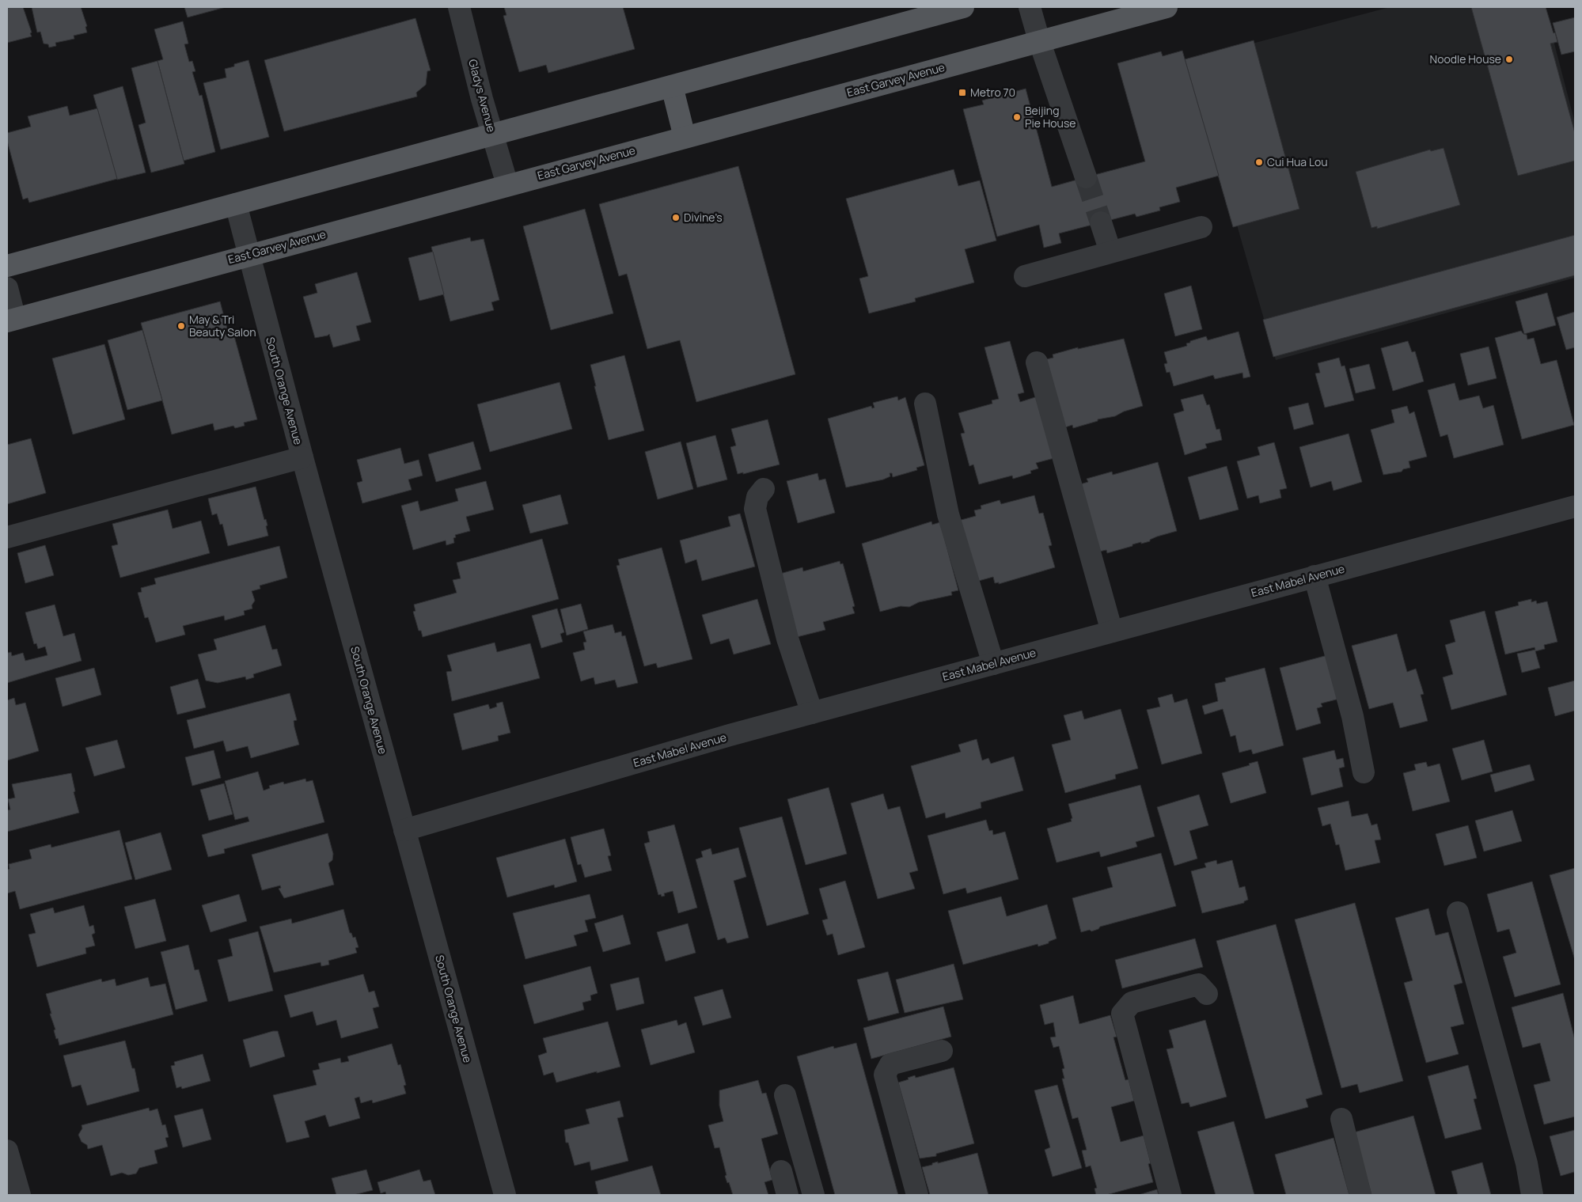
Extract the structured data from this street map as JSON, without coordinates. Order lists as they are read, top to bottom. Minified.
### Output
{"streets":{"main road":["East Garvey Avenue"],"street":["Gladys Avenue","South Orange Avenue","East Mabel Avenue"]},"crossings":[["East Garvey Avenue","Gladys Avenue"],["East Garvey Avenue","South Orange Avenue"],["South Orange Avenue","East Mabel Avenue"]],"places":{"other":["Noodle House","Beijing Pie House","Cui Hua Lou","Divine's","May & Tri Beauty Salon"],"transit":["Metro 70"]}}
